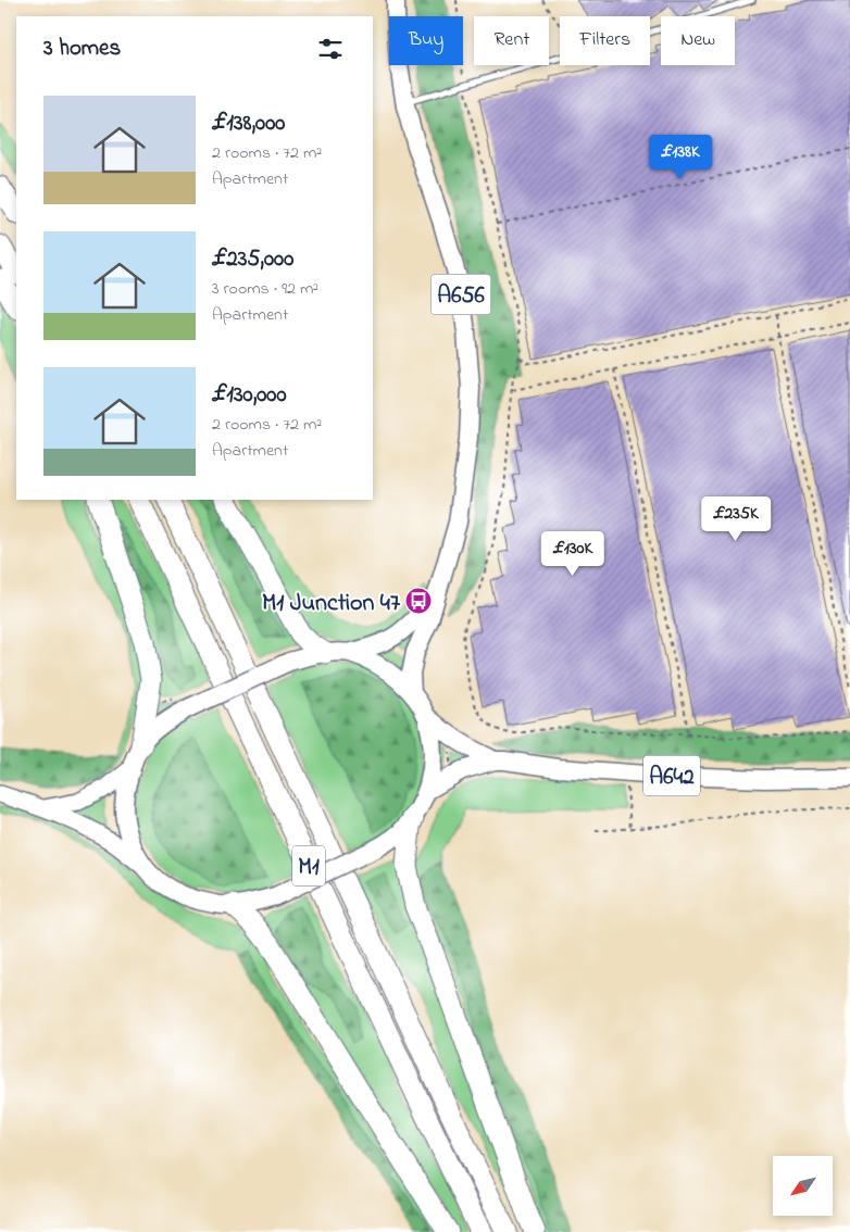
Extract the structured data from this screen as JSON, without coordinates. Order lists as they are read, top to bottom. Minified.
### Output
{"streets":{"highway":["M1"],"main road":["A656","A642"]},"places":{"bus stop":["M1 Junction 47"]},"north":"bottom left","page":{"chip":["Buy","Rent","Filters","New"],"heading":"3 homes","list":[{"name":"£138,000","note":"2 rooms · 72 m² · Apartment"},{"name":"£235,000","note":"3 rooms · 92 m² · Apartment"},{"name":"£130,000","note":"2 rooms · 72 m² · Apartment"}],"price":["£138K","£235K","£130K"]}}
